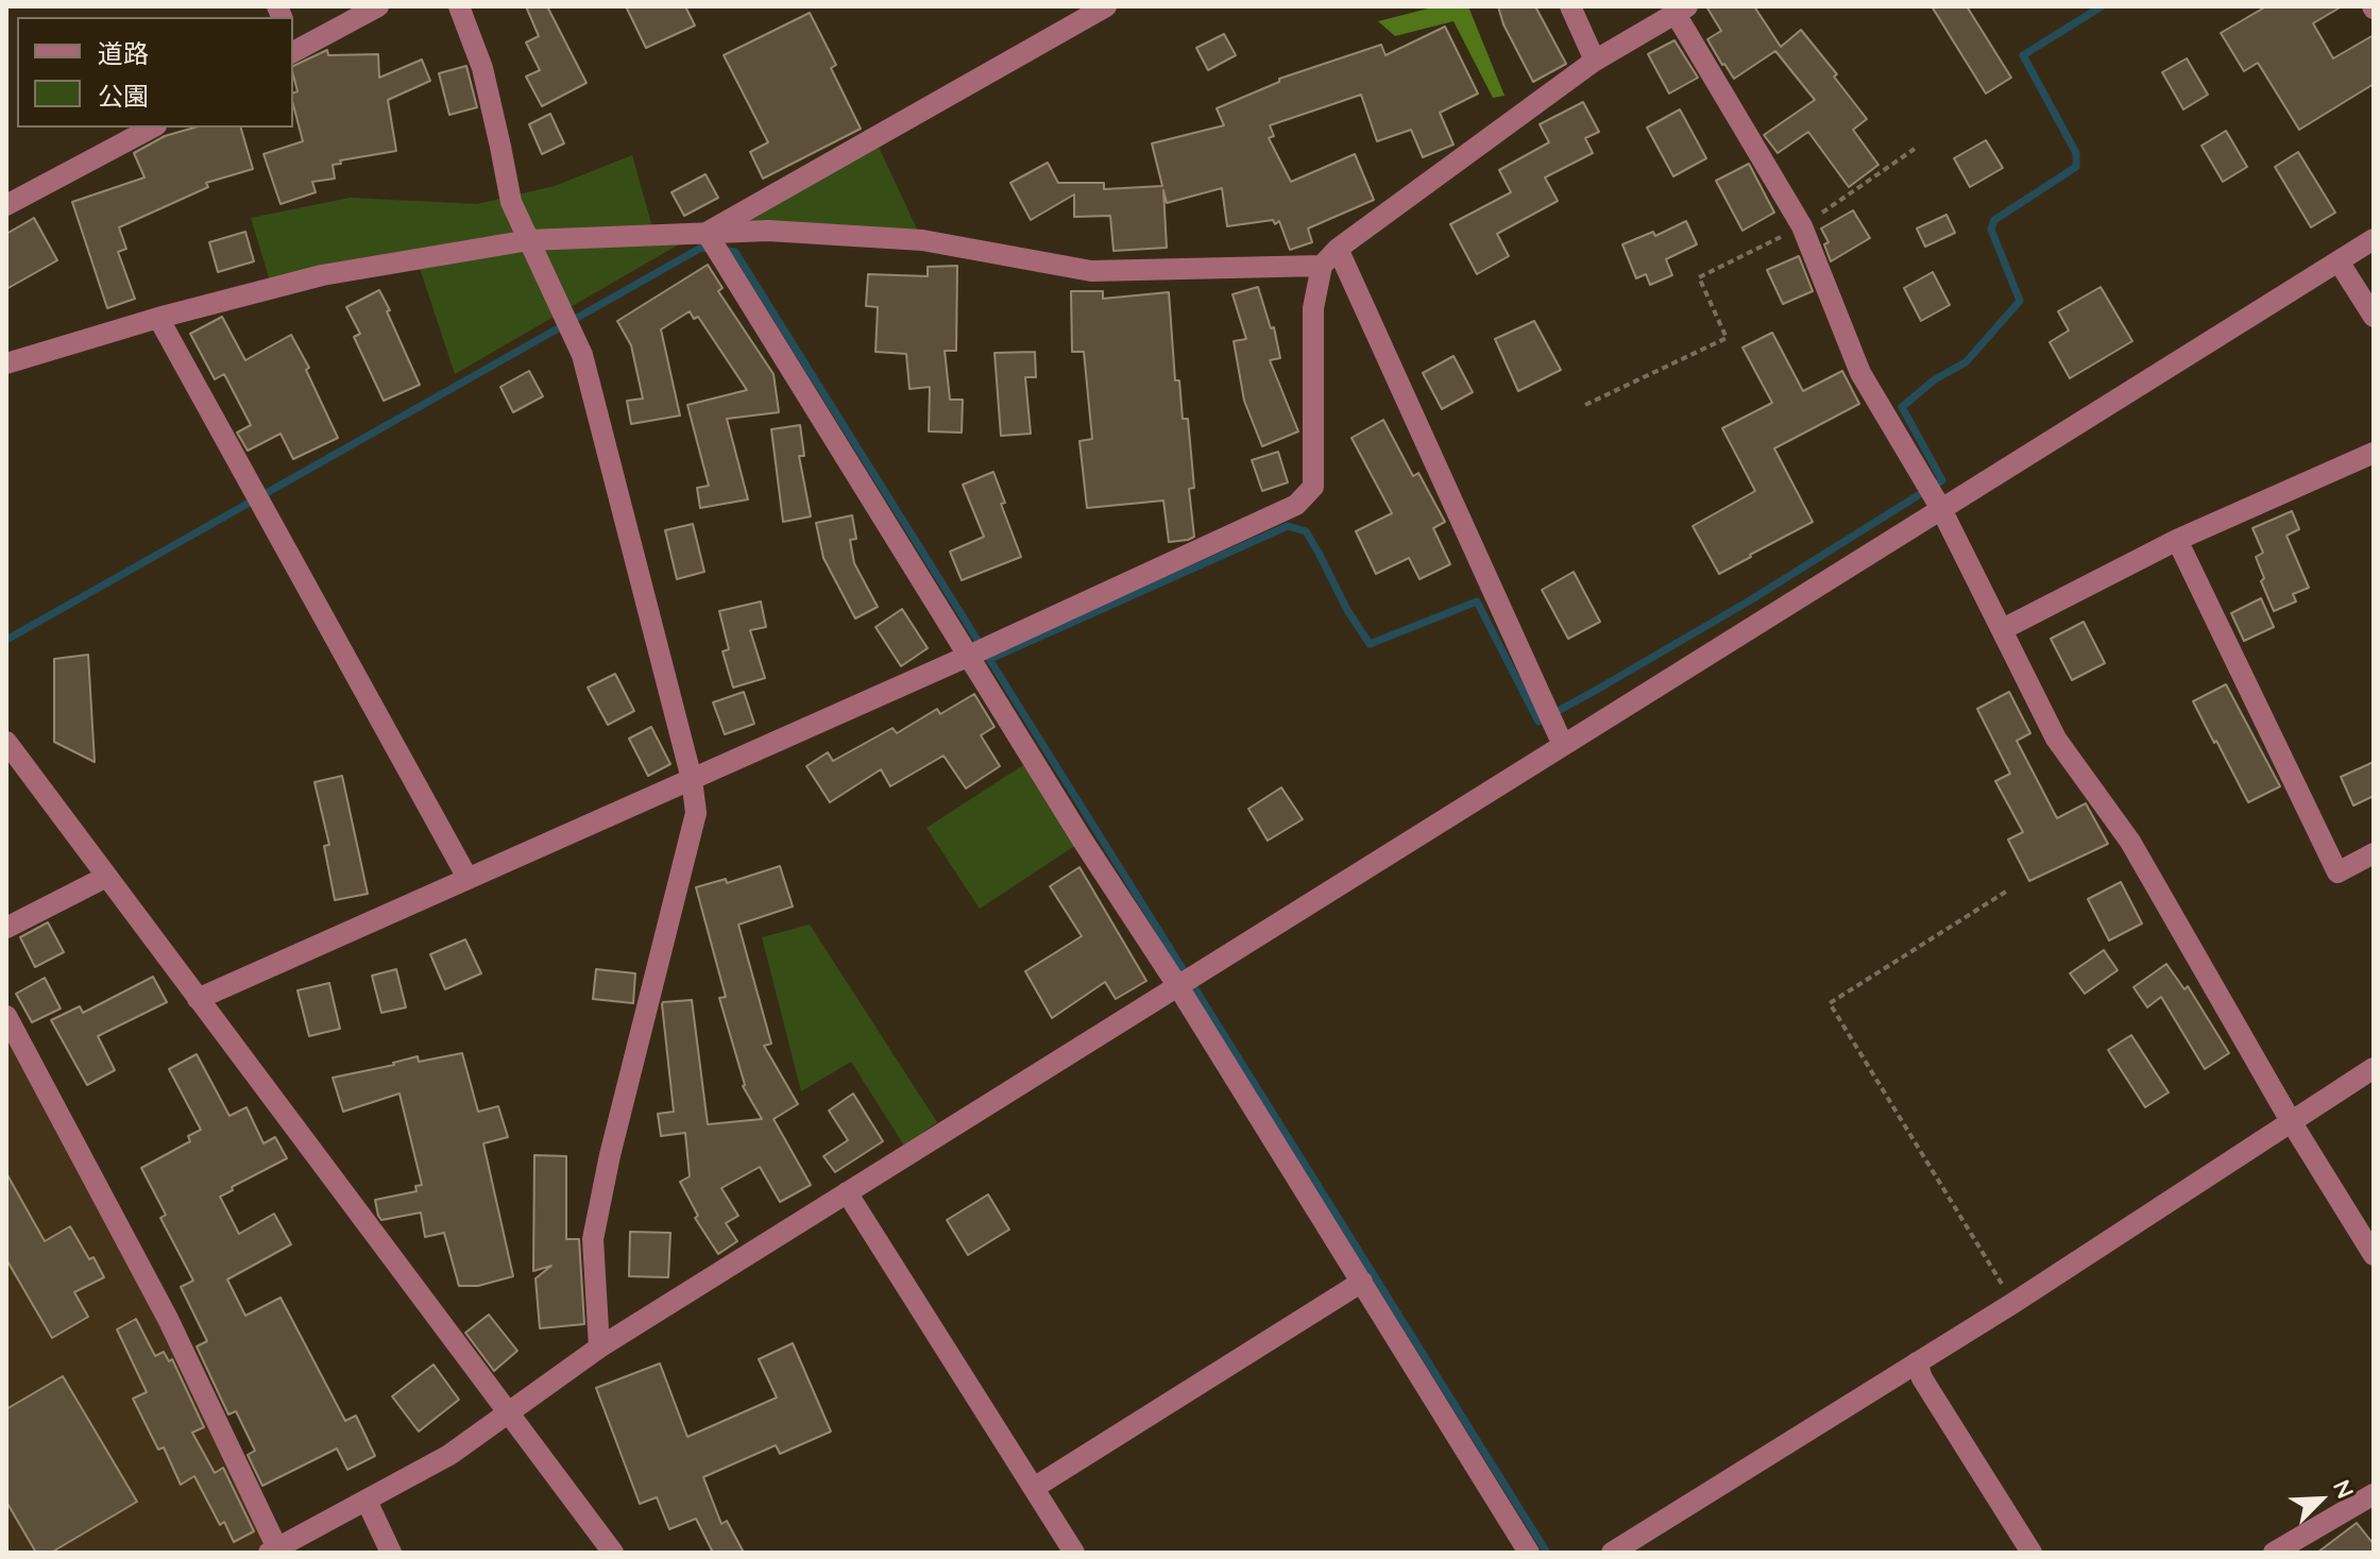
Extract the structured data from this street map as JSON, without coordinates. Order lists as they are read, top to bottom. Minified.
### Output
{"legend":["道路","公園"],"north":"top right"}
